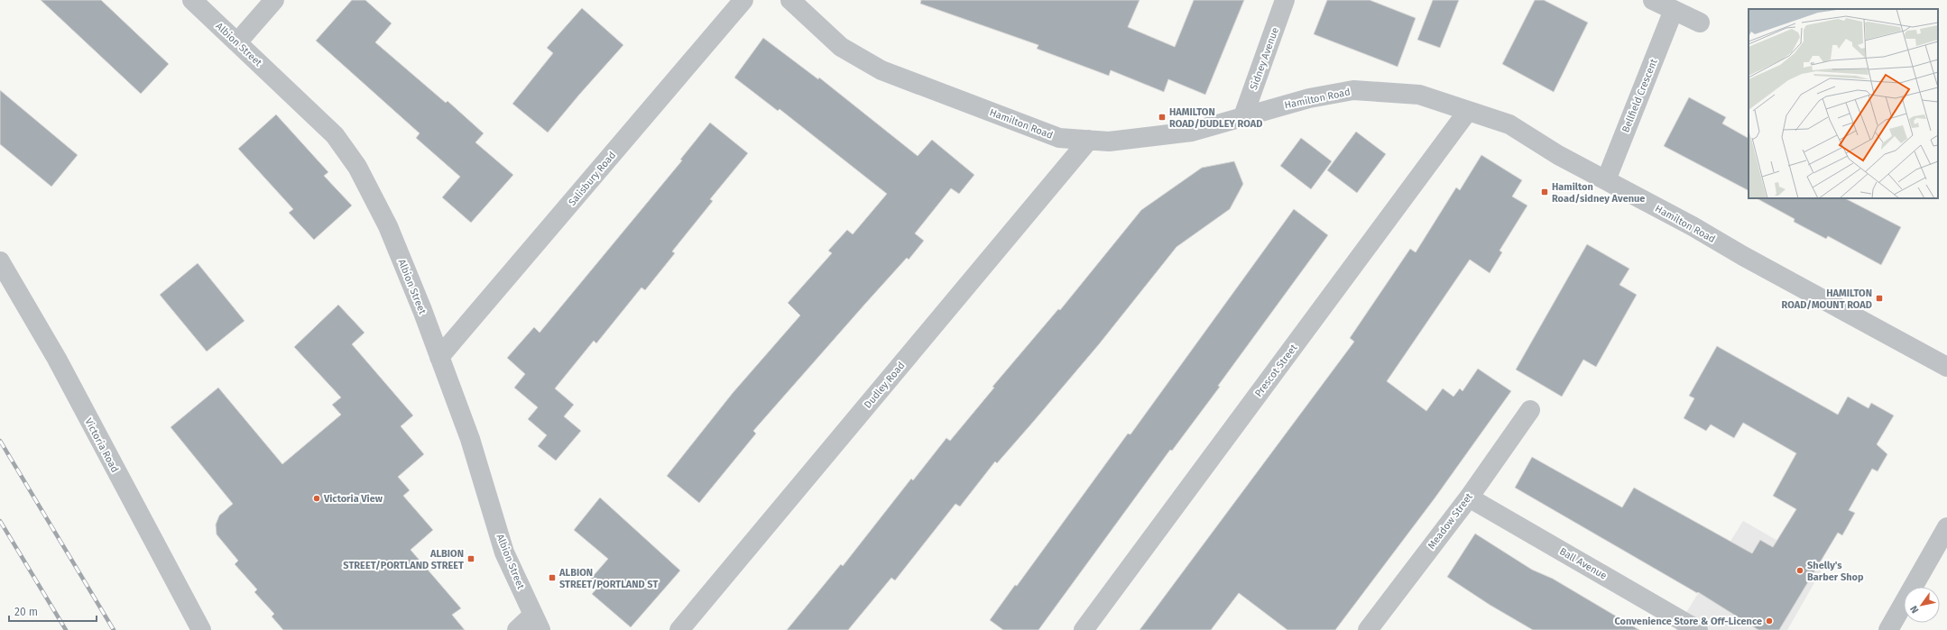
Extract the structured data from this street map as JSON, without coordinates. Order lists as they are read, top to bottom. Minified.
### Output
{"streets":{"street":["Albion Street","Sidney Avenue","Bellfield Crescent","Hamilton Road","Salisbury Road","Prescot Street","Dudley Road","Victoria Road","Meadow Street","Ball Avenue"]},"crossings":[["Albion Street","Salisbury Road"],["Sidney Avenue","Hamilton Road"],["Bellfield Crescent","Hamilton Road"],["Hamilton Road","Prescot Street"],["Hamilton Road","Dudley Road"],["Meadow Street","Ball Avenue"]],"places":{"transit":["HAMILTON ROAD/DUDLEY ROAD","Hamilton Road/sidney Avenue","HAMILTON ROAD/MOUNT ROAD","ALBION STREET/PORTLAND STREET","ALBION STREET/PORTLAND ST"],"other":["Victoria View","Shelly's Barber Shop","Convenience Store & Off-Licence"]},"scale_bar":"20 m","north":"bottom left"}
